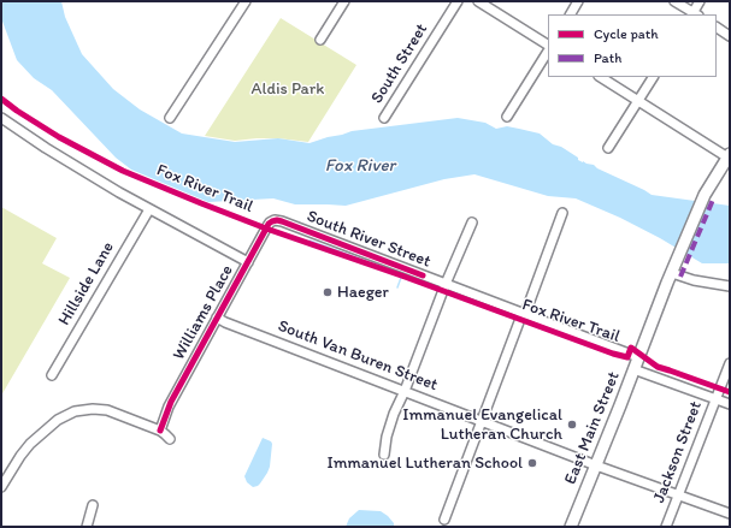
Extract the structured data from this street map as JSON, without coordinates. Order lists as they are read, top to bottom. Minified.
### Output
{"streets":{"main road":["East Main Street"],"street":["South Street","South River Street","Hillside Lane","Williams Place","South Van Buren Street","Jackson Street"],"cycle path":["Fox River Trail"]},"crossings":[["South River Street","Williams Place"],["South River Street","East Main Street"],["Williams Place","South Van Buren Street"],["South Van Buren Street","East Main Street"],["South Van Buren Street","Jackson Street"]],"water":["Fox River"],"parks":["Aldis Park"],"places":["Haeger","Immanuel Evangelical Lutheran Church","Immanuel Lutheran School"],"legend":["Cycle path","Path"]}
